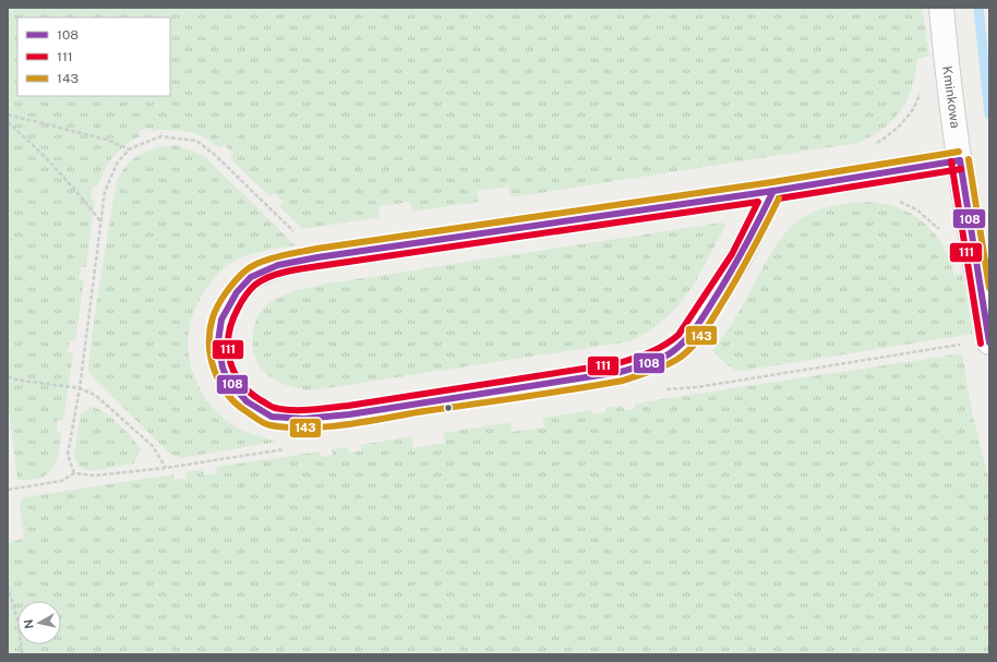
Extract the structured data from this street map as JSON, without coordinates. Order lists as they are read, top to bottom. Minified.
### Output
{"streets":{"street":["Kminkowa"]},"lines":["transit line 143","transit line 108","transit line 111"],"legend":["108","111","143"],"north":"left"}
